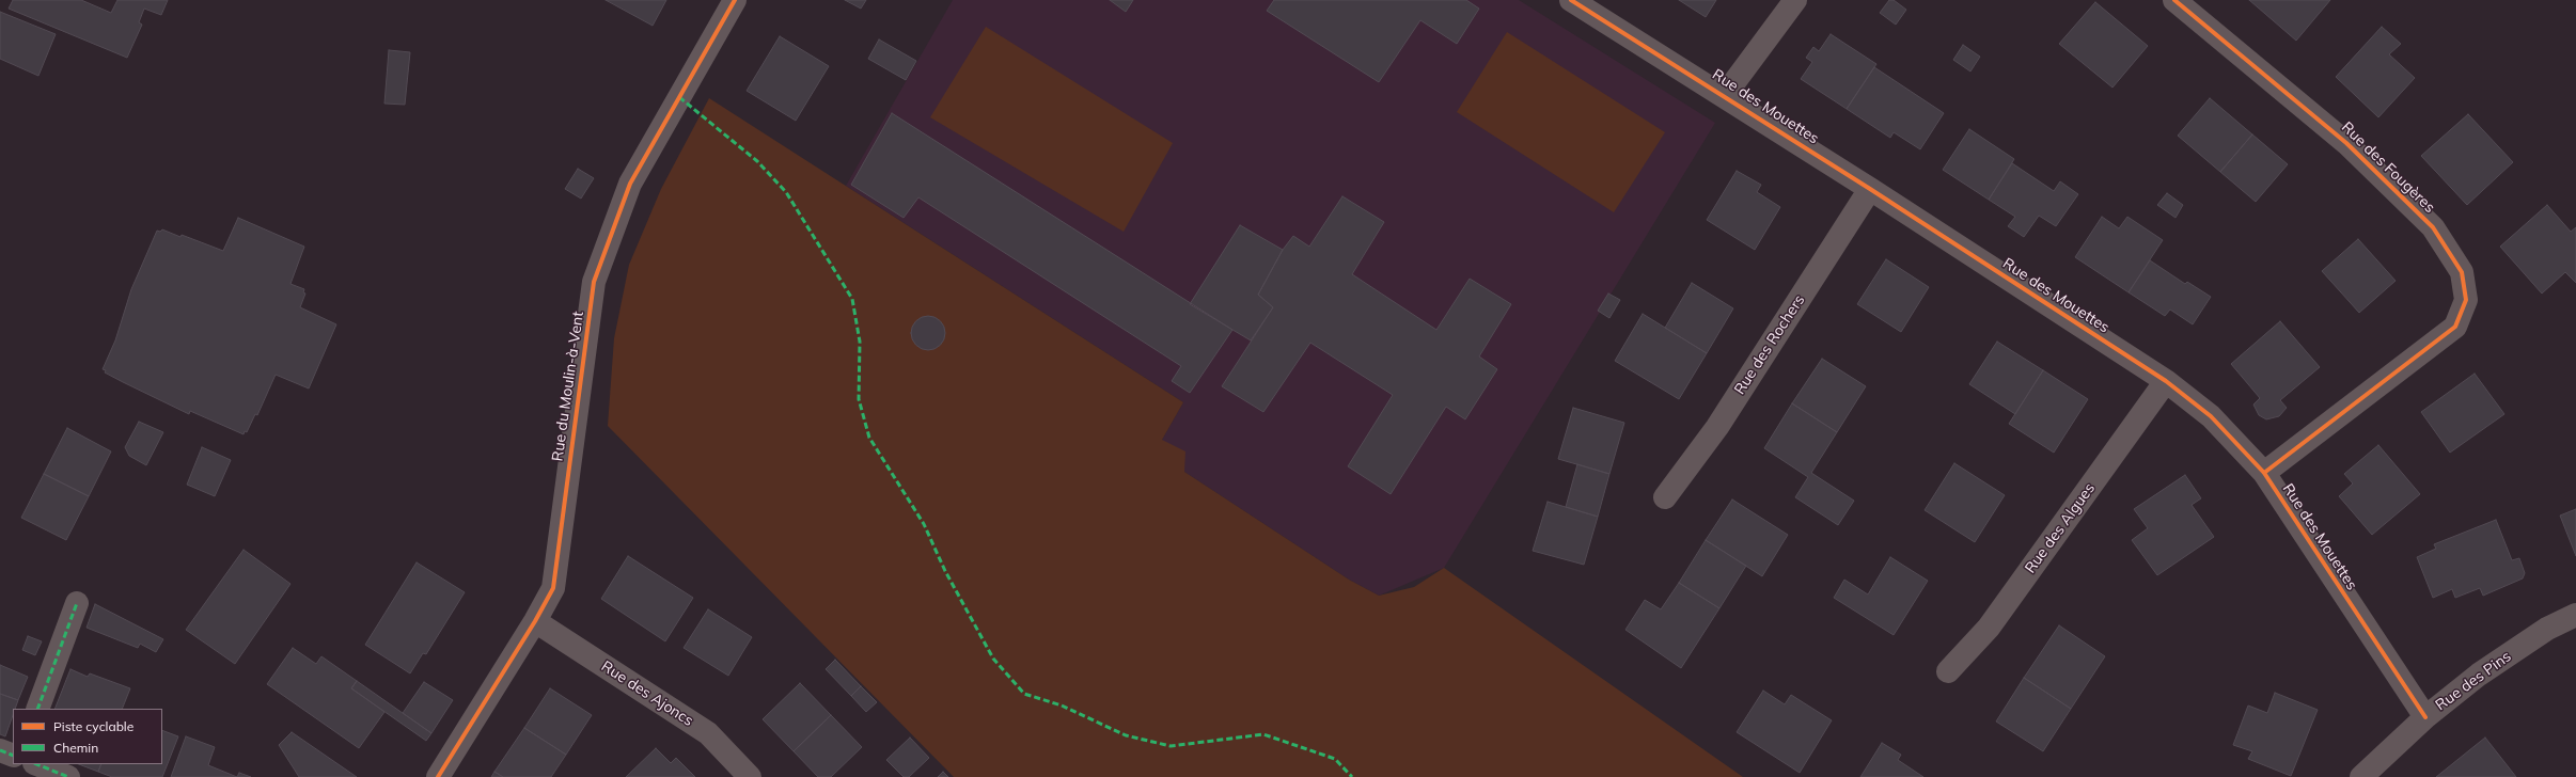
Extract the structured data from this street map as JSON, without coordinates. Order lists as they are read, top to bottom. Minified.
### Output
{"streets":{"street":["Rue des Mouettes","Rue des Fougères","Rue des Rochers","Rue du Moulin-à-Vent","Rue des Algues","Rue des Pins","Rue des Ajoncs"]},"crossings":[["Rue des Mouettes","Rue des Fougères"],["Rue des Mouettes","Rue des Rochers"],["Rue des Mouettes","Rue des Algues"],["Rue des Mouettes","Rue des Pins"],["Rue du Moulin-à-Vent","Rue des Ajoncs"]],"legend":["Piste cyclable","Chemin"]}
